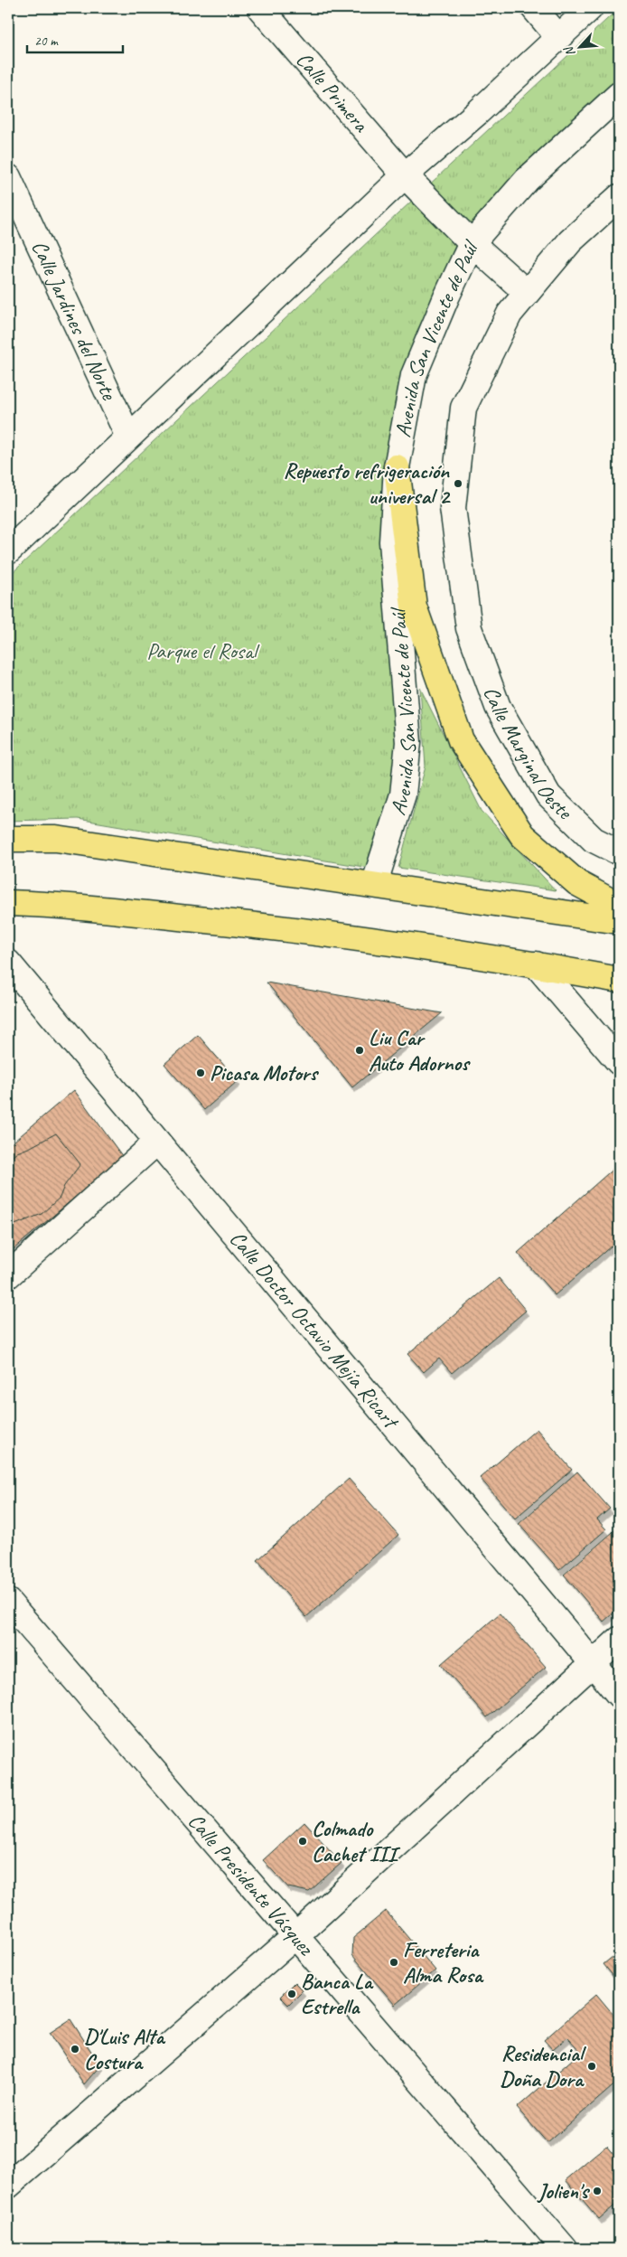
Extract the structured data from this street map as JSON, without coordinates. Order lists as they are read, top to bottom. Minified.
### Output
{"streets":{"street":["Calle Primera","Calle Jardines del Norte","Avenida San Vicente de Paúl","Calle Marginal Oeste","Calle Doctor Octavio Mejía Ricart","Calle Presidente Vásquez"]},"crossings":[["Calle Primera","Avenida San Vicente de Paúl"],["Calle Primera","Calle Marginal Oeste"]],"parks":["Parque el Rosal"],"places":["Repuesto refrigeración universal 2","Liu Car Auto Adornos","Picasa Motors","Colmado Cachet III","Ferreteria Alma Rosa","Banca La Estrella","D'Luis Alta Costura","Residencial Doña Dora","Jolien's"],"scale_bar":"20 m","north":"bottom left"}
